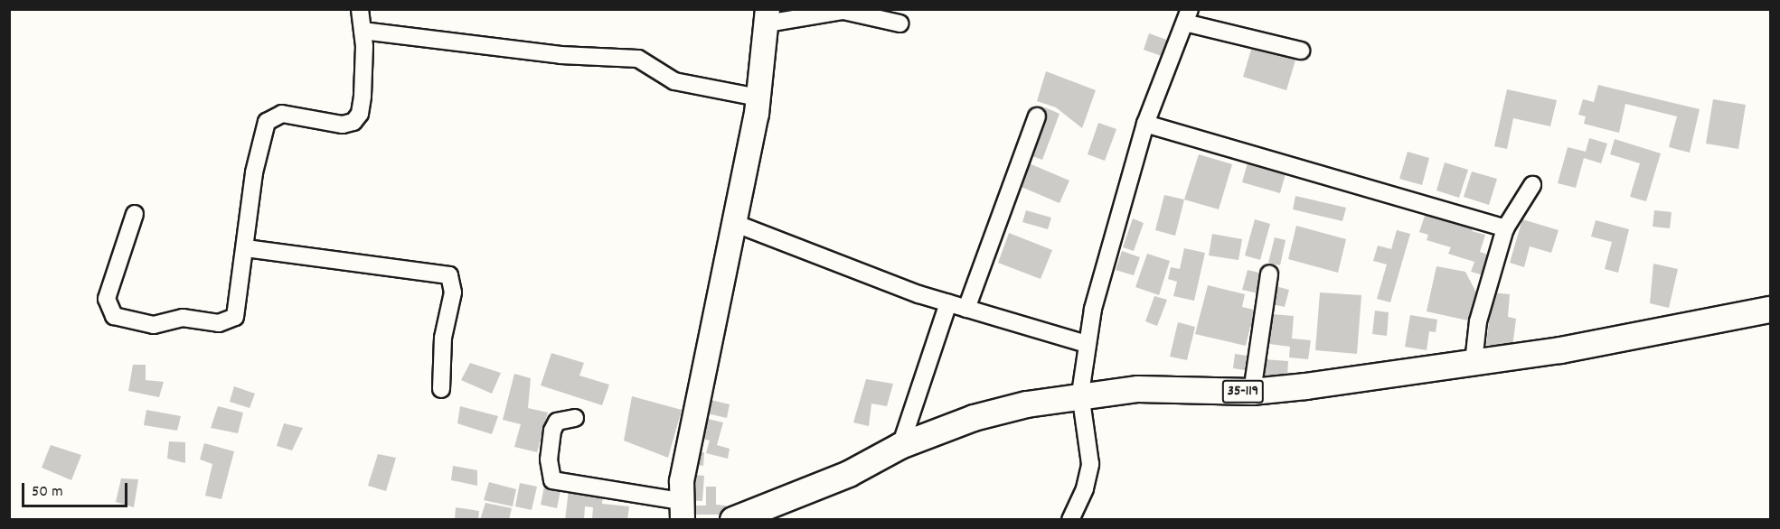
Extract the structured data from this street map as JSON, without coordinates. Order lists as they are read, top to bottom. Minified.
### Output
{"streets":{"main road":["35-119"]},"scale_bar":"50 m"}
